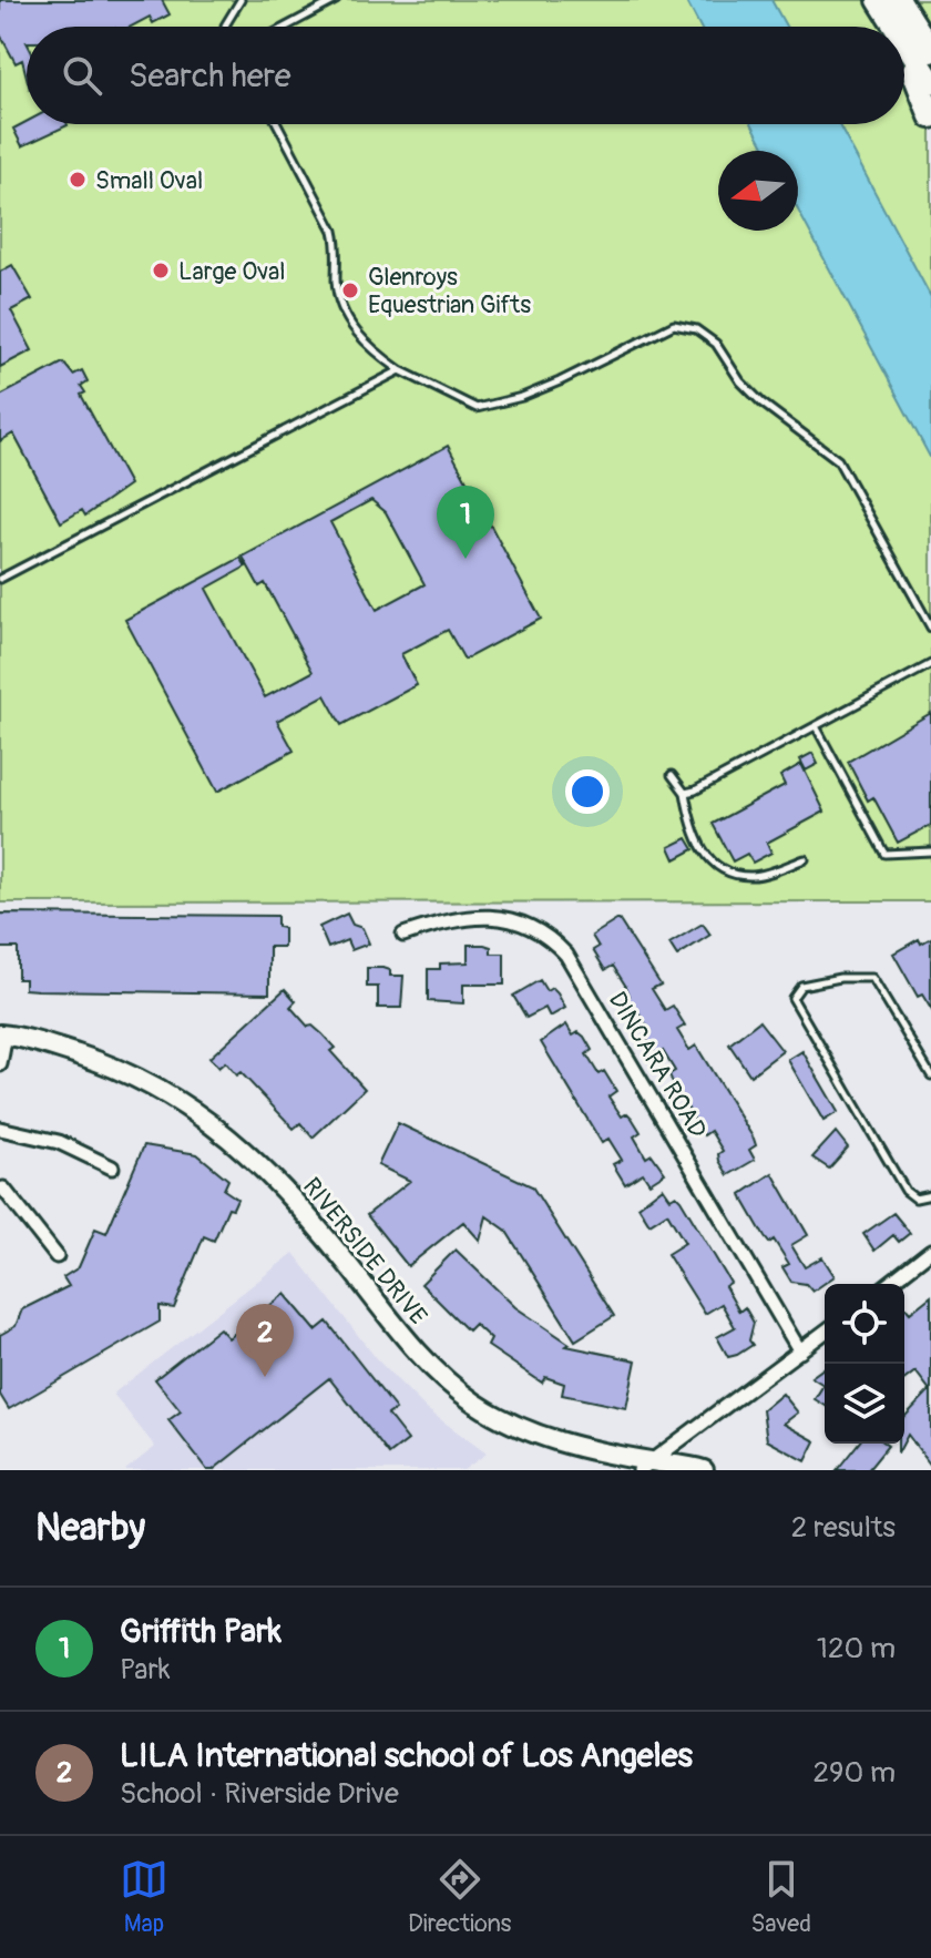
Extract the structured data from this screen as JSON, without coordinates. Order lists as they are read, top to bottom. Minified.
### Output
{"streets":{"main road":["RIVERSIDE DRIVE"],"street":["DINCARA ROAD"]},"places":["Small Oval","Large Oval","Glenroys Equestrian Gifts"],"north":"left","page":{"search":"Search here","pins":["1","2"],"heading":["Nearby","2 results"],"list":[{"mark":"1","name":"Griffith Park","note":"Park","value":"120 m"},{"mark":"2","name":"LILA International school of Los Angeles","note":"School · Riverside Drive","value":"290 m"}],"nav":["Map","Directions","Saved"]}}
